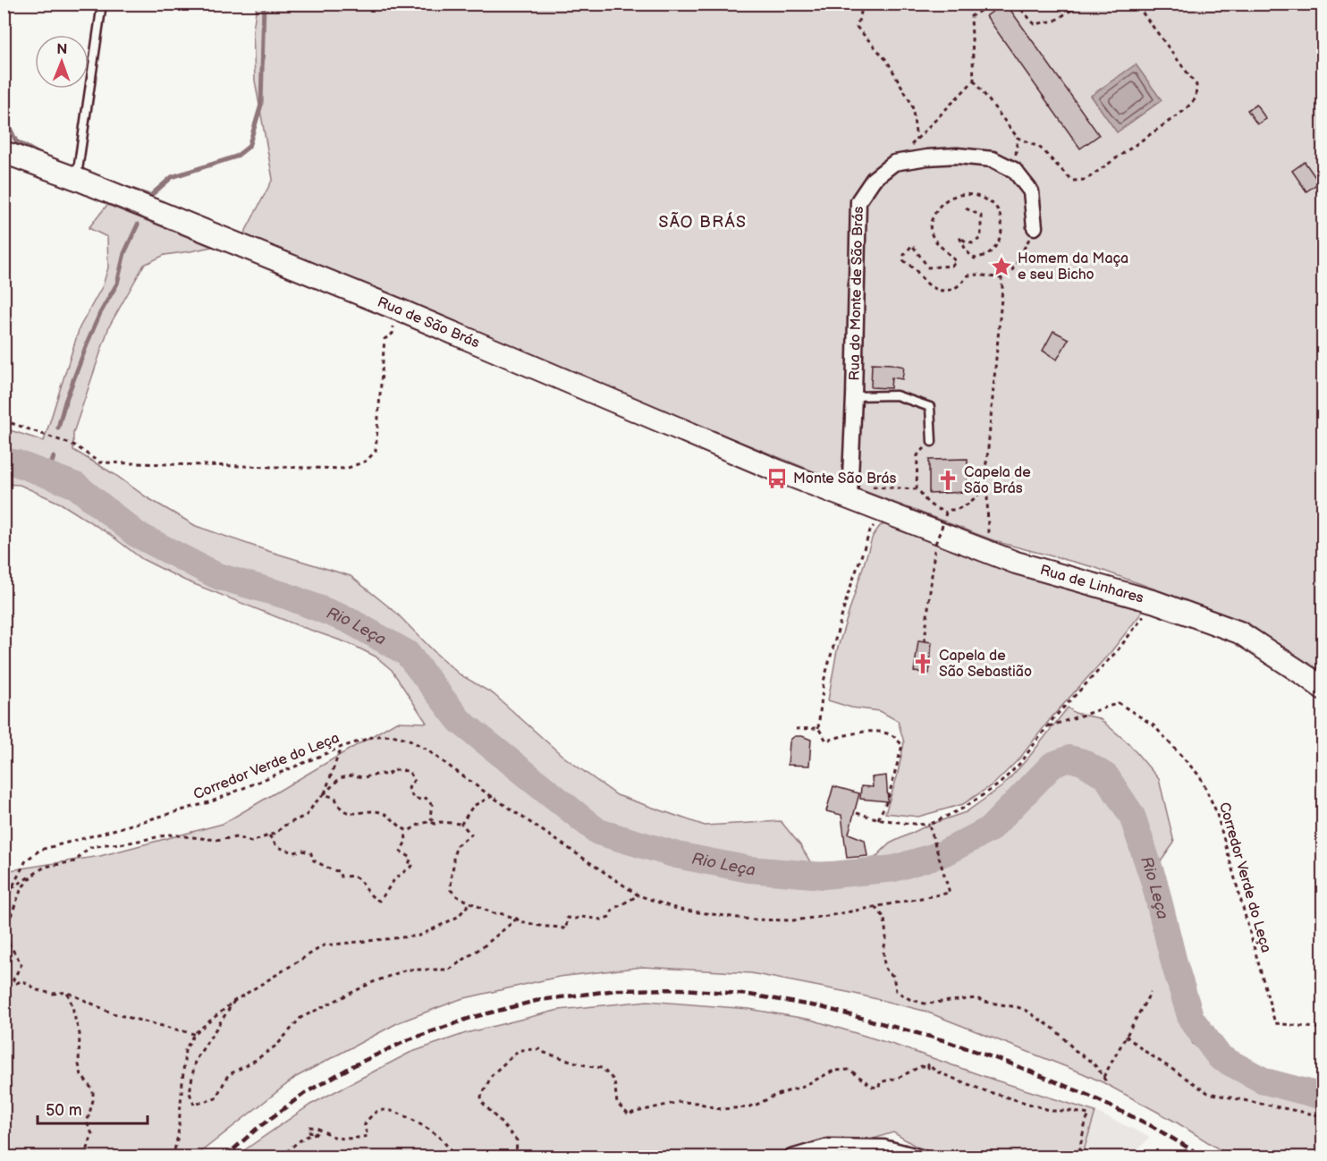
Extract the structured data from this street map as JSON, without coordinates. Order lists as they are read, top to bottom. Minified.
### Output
{"streets":{"main road":["Rua de São Brás","Rua de Linhares"],"street":["Rua do Monte de São Brás"],"path":["Corredor Verde do Leça"]},"crossings":[["Rua do Monte de São Brás","Rua de São Brás"],["Rua do Monte de São Brás","Rua de Linhares"],["Rua de São Brás","Rua de Linhares"]],"districts":["SÃO BRÁS"],"water":["Rio Leça"],"places":{"place":["Homem da Maça e seu Bicho"],"bus stop":["Monte São Brás"],"church":["Capela de São Brás","Capela de São Sebastião"]},"scale_bar":"50 m","north":"top"}
